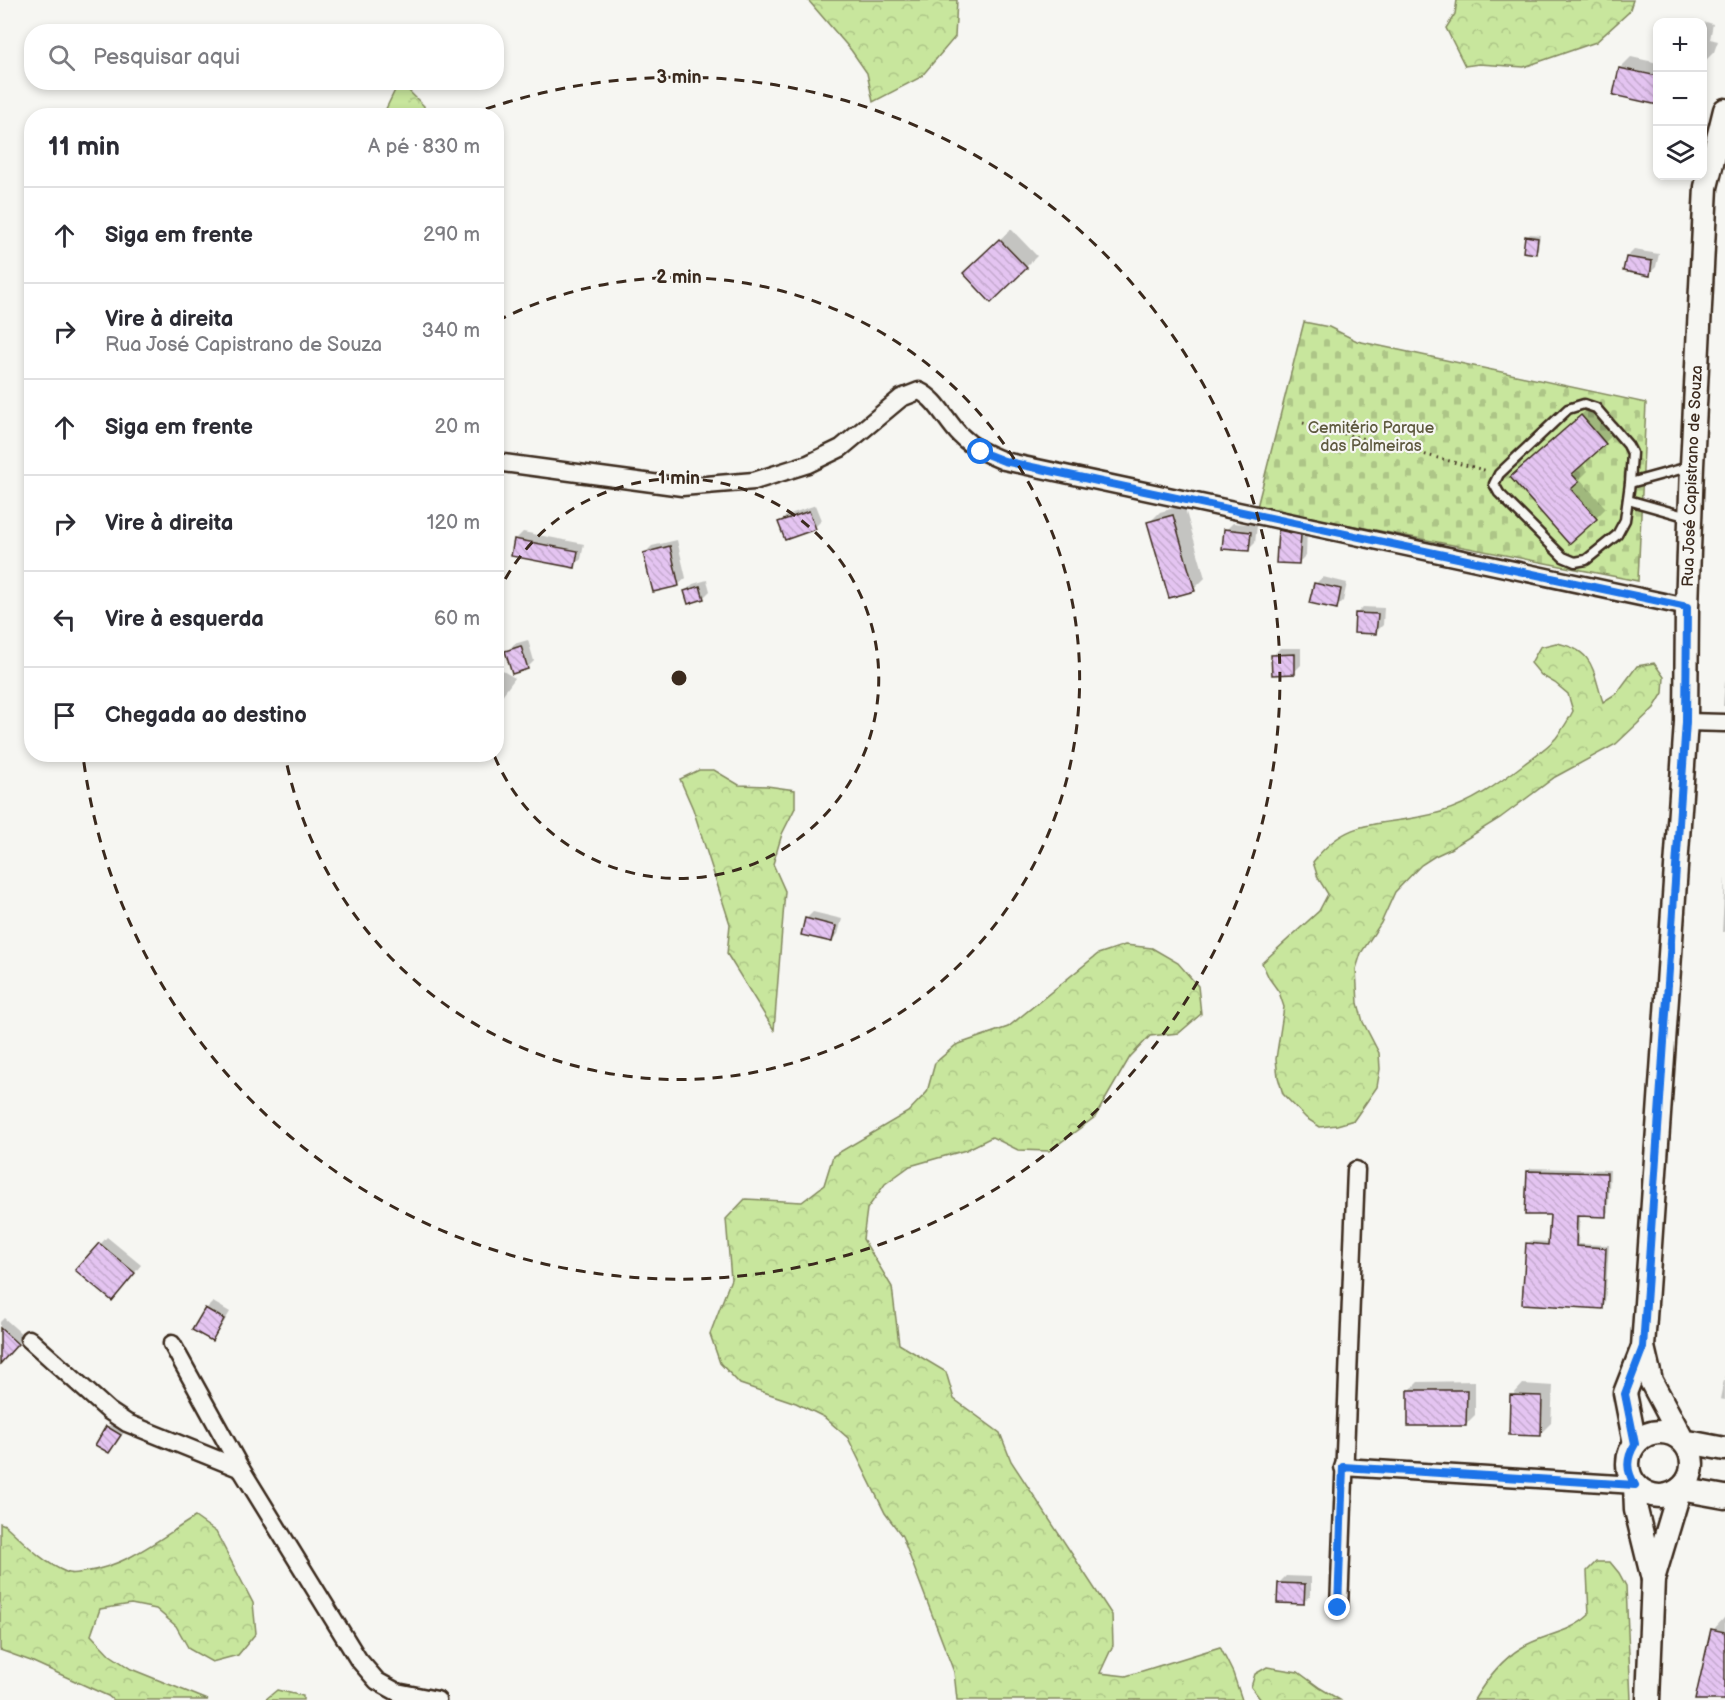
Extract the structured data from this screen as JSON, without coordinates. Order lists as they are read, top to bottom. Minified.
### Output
{"streets":{"main road":["Rua José Capistrano de Souza"]},"parks":["Cemitério Parque das Palmeiras"],"page":{"map_buttons":["+","−"],"search":"Pesquisar aqui","heading":["11 min","A pé · 830 m"],"list":[["Siga em frente","290 m"],["Vire à direita","Rua José Capistrano de Souza","340 m"],["Siga em frente","20 m"],["Vire à direita","120 m"],["Vire à esquerda","60 m"],"Chegada ao destino"]},"rings":["3 min","2 min","1 min"]}
